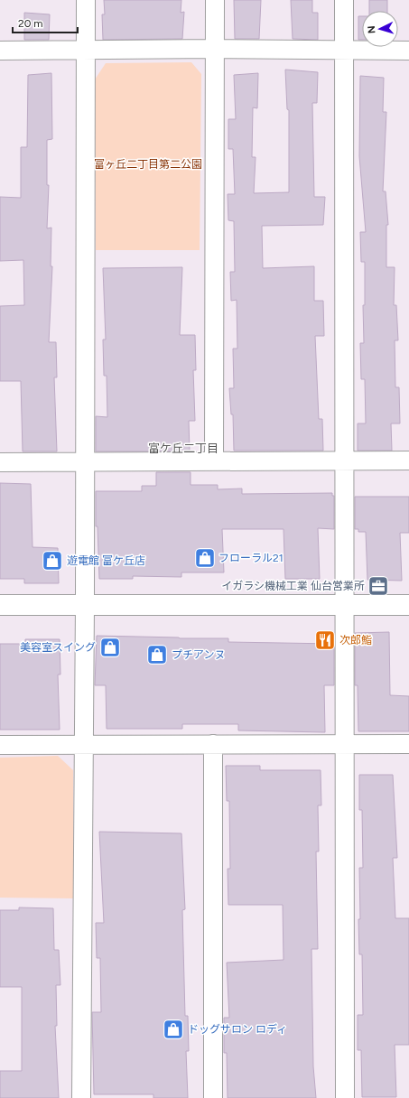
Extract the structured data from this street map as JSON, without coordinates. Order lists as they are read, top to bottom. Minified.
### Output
{"districts":["富ケ丘二丁目"],"parks":["富ヶ丘二丁目第二公園"],"places":{"shop":["フローラル21","遊電館 富ケ丘店","美容室スイング","プチアンヌ","ドッグサロン ロディ"],"office":["イガラシ機械工業 仙台営業所"],"restaurant":["次郎鮨"]},"scale_bar":"20 m","north":"left"}
